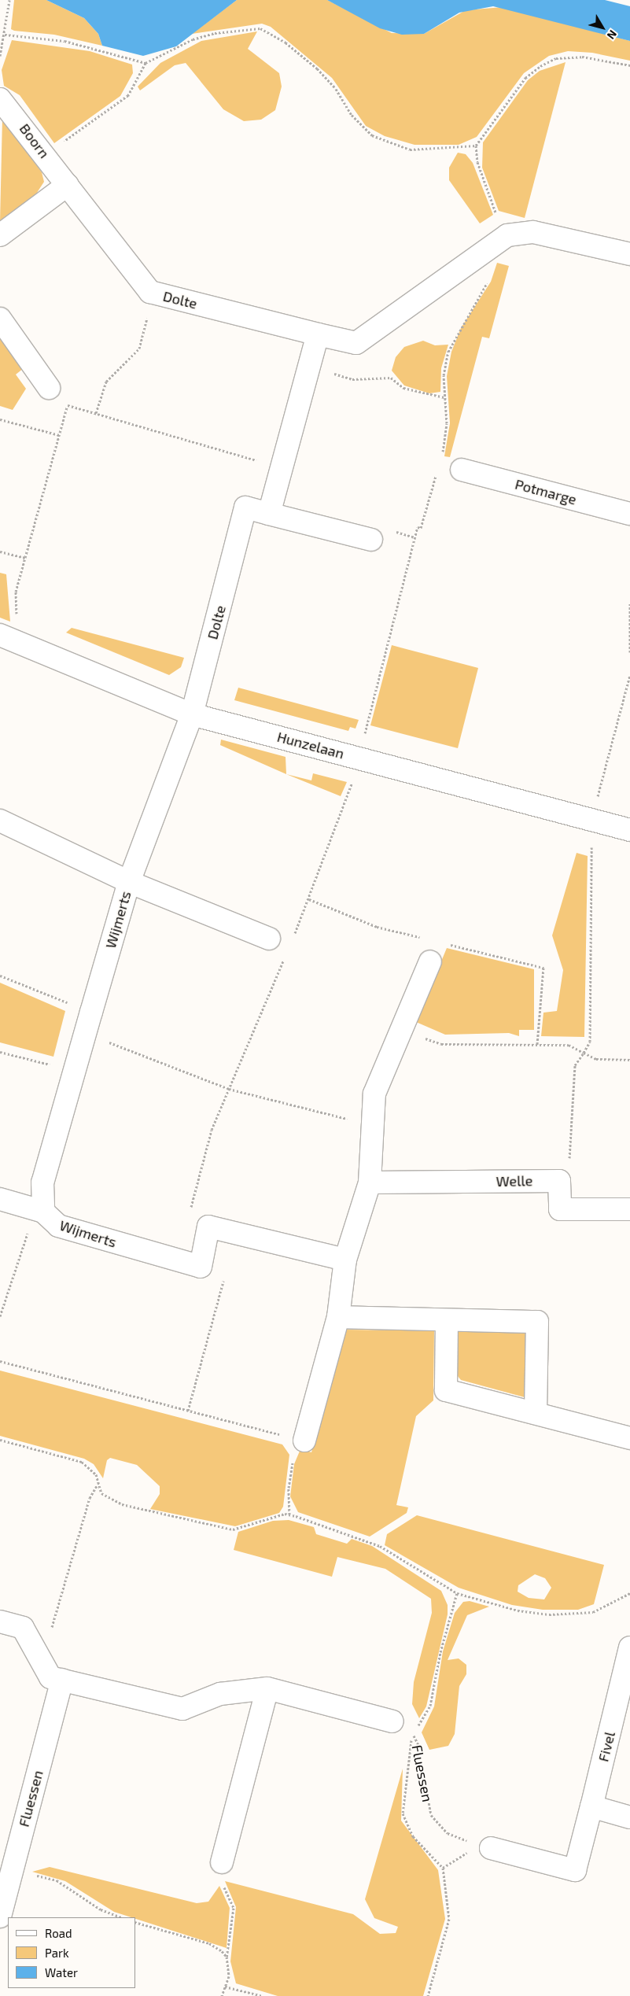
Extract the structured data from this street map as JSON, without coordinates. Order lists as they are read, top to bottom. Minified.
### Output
{"streets":{"street":["Boorn","Dolte","Potmarge","Hunzelaan","Wijmerts","Welle","Fivel","Fluessen"]},"crossings":[["Boorn","Dolte"],["Dolte","Hunzelaan"],["Dolte","Wijmerts"],["Hunzelaan","Wijmerts"]],"legend":["Road","Park","Water"],"north":"bottom right"}
